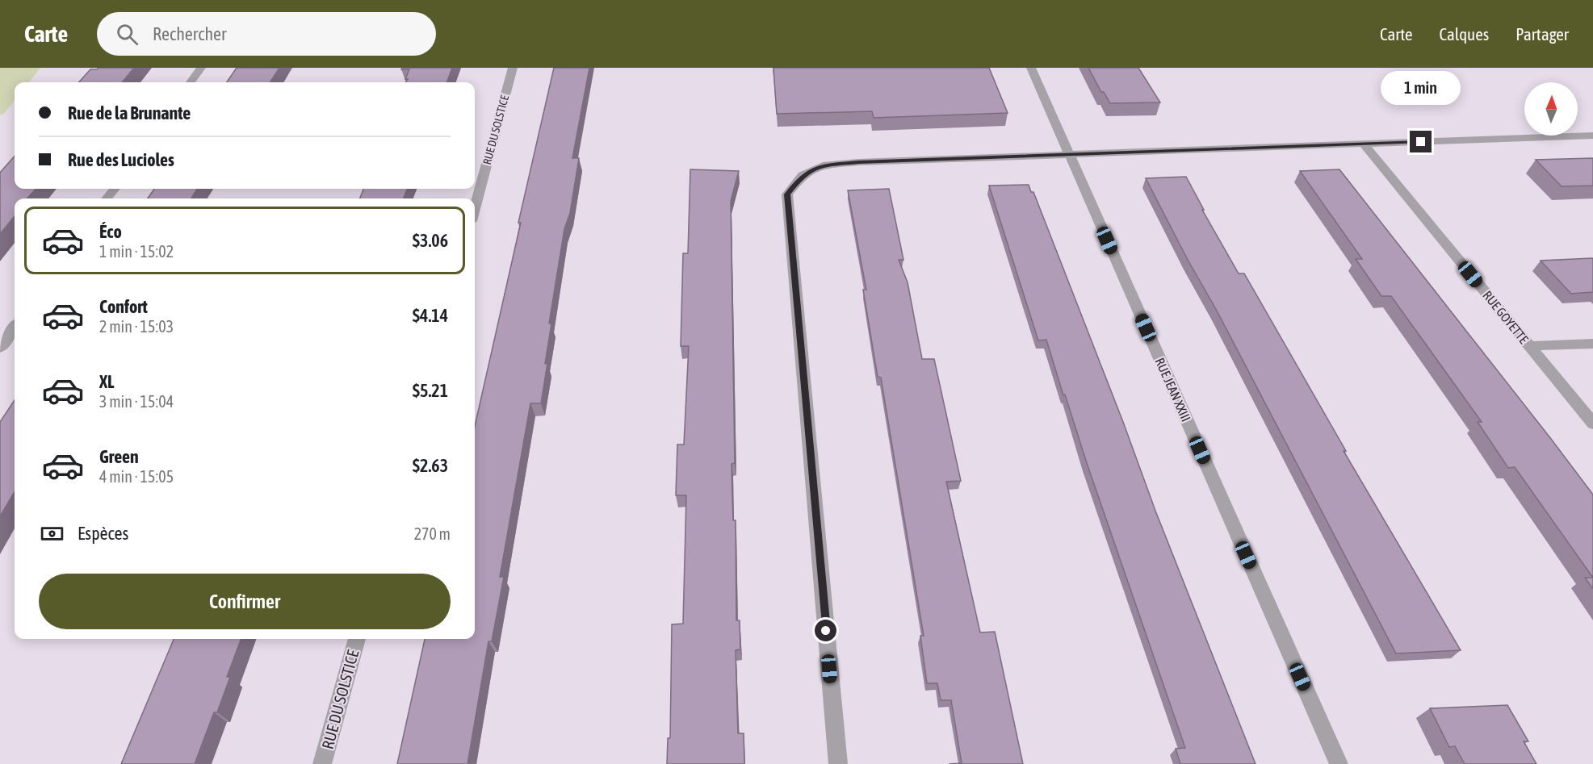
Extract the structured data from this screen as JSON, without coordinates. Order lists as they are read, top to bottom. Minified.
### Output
{"streets":{"street":["RUE DU SOLSTICE","RUE GOYETTE","RUE JEAN XXIII"]},"north":"top","page":{"header":"Carte","search":"Rechercher","nav":["Carte","Calques","Partager"],"bubble":"1 min","banner":["Rue de la Brunante","Rue des Lucioles"],"list":[{"name":"Éco","note":"1 min · 15:02","value":"$3.06"},{"name":"Confort","note":"2 min · 15:03","value":"$4.14"},{"name":"XL","note":"3 min · 15:04","value":"$5.21"},{"name":"Green","note":"4 min · 15:05","value":"$2.63"}],"pay":["Espèces","270 m"],"buttons":"Confirmer"}}
